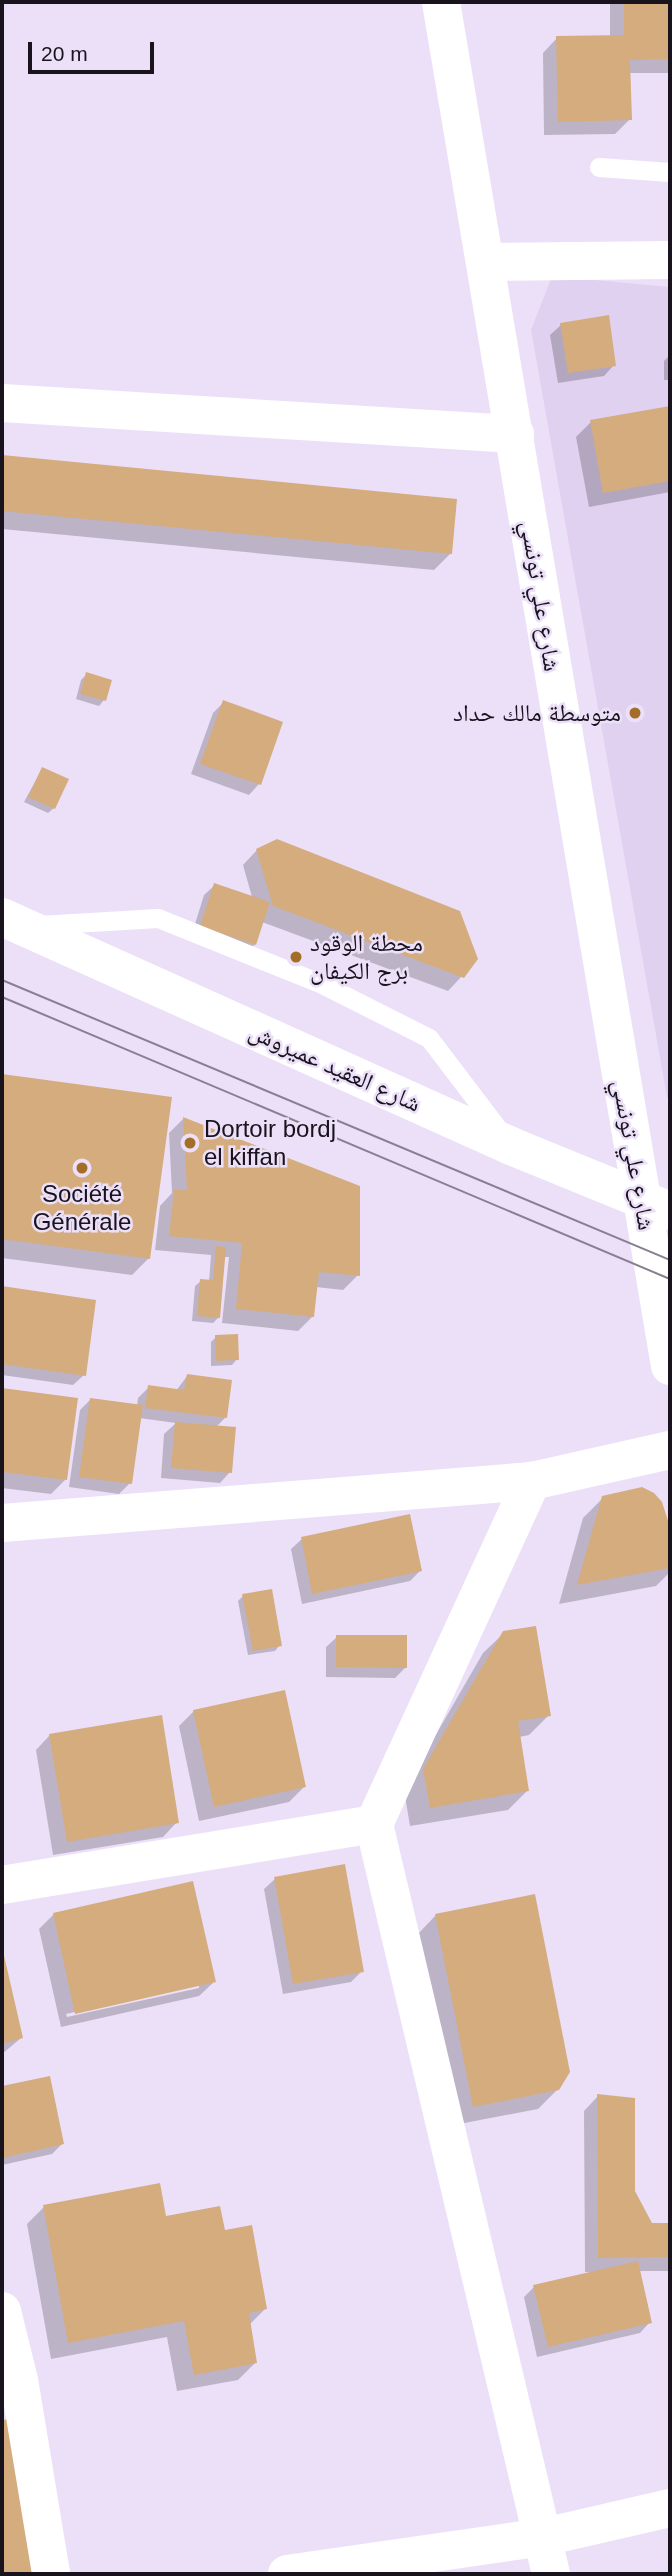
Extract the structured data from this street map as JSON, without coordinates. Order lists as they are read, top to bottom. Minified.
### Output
{"streets":{"street":["شارع علي تونسي","شارع العقيد عميروش"]},"crossings":[["شارع علي تونسي","شارع العقيد عميروش"]],"places":["متوسطة مالك حداد","محطة الوقود برج الكيفان","Dortoir bordj el kiffan","Société Générale"],"scale_bar":"20 m"}
